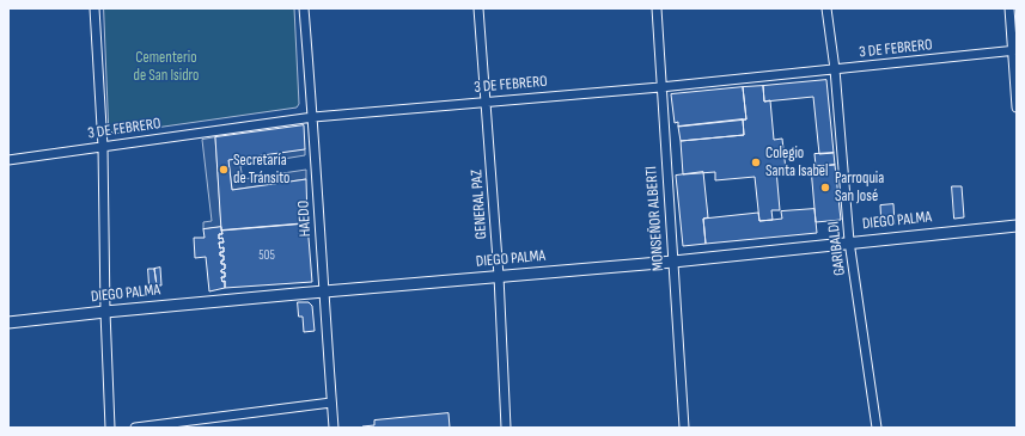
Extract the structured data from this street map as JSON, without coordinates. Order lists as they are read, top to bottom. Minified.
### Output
{"streets":{"street":["3 DE FEBRERO","GENERAL PAZ","HAEDO","MONSEÑOR ALBERTI","DIEGO PALMA","GARIBALDI"]},"crossings":[["3 DE FEBRERO","GENERAL PAZ"],["3 DE FEBRERO","HAEDO"],["3 DE FEBRERO","MONSEÑOR ALBERTI"],["3 DE FEBRERO","GARIBALDI"],["GENERAL PAZ","DIEGO PALMA"],["HAEDO","DIEGO PALMA"],["MONSEÑOR ALBERTI","DIEGO PALMA"],["DIEGO PALMA","GARIBALDI"]],"parks":["Cementerio de San Isidro"],"places":["Colegio Santa Isabel","Secretaría de Tránsito","Parroquia San José"],"house_numbers":["505"]}
